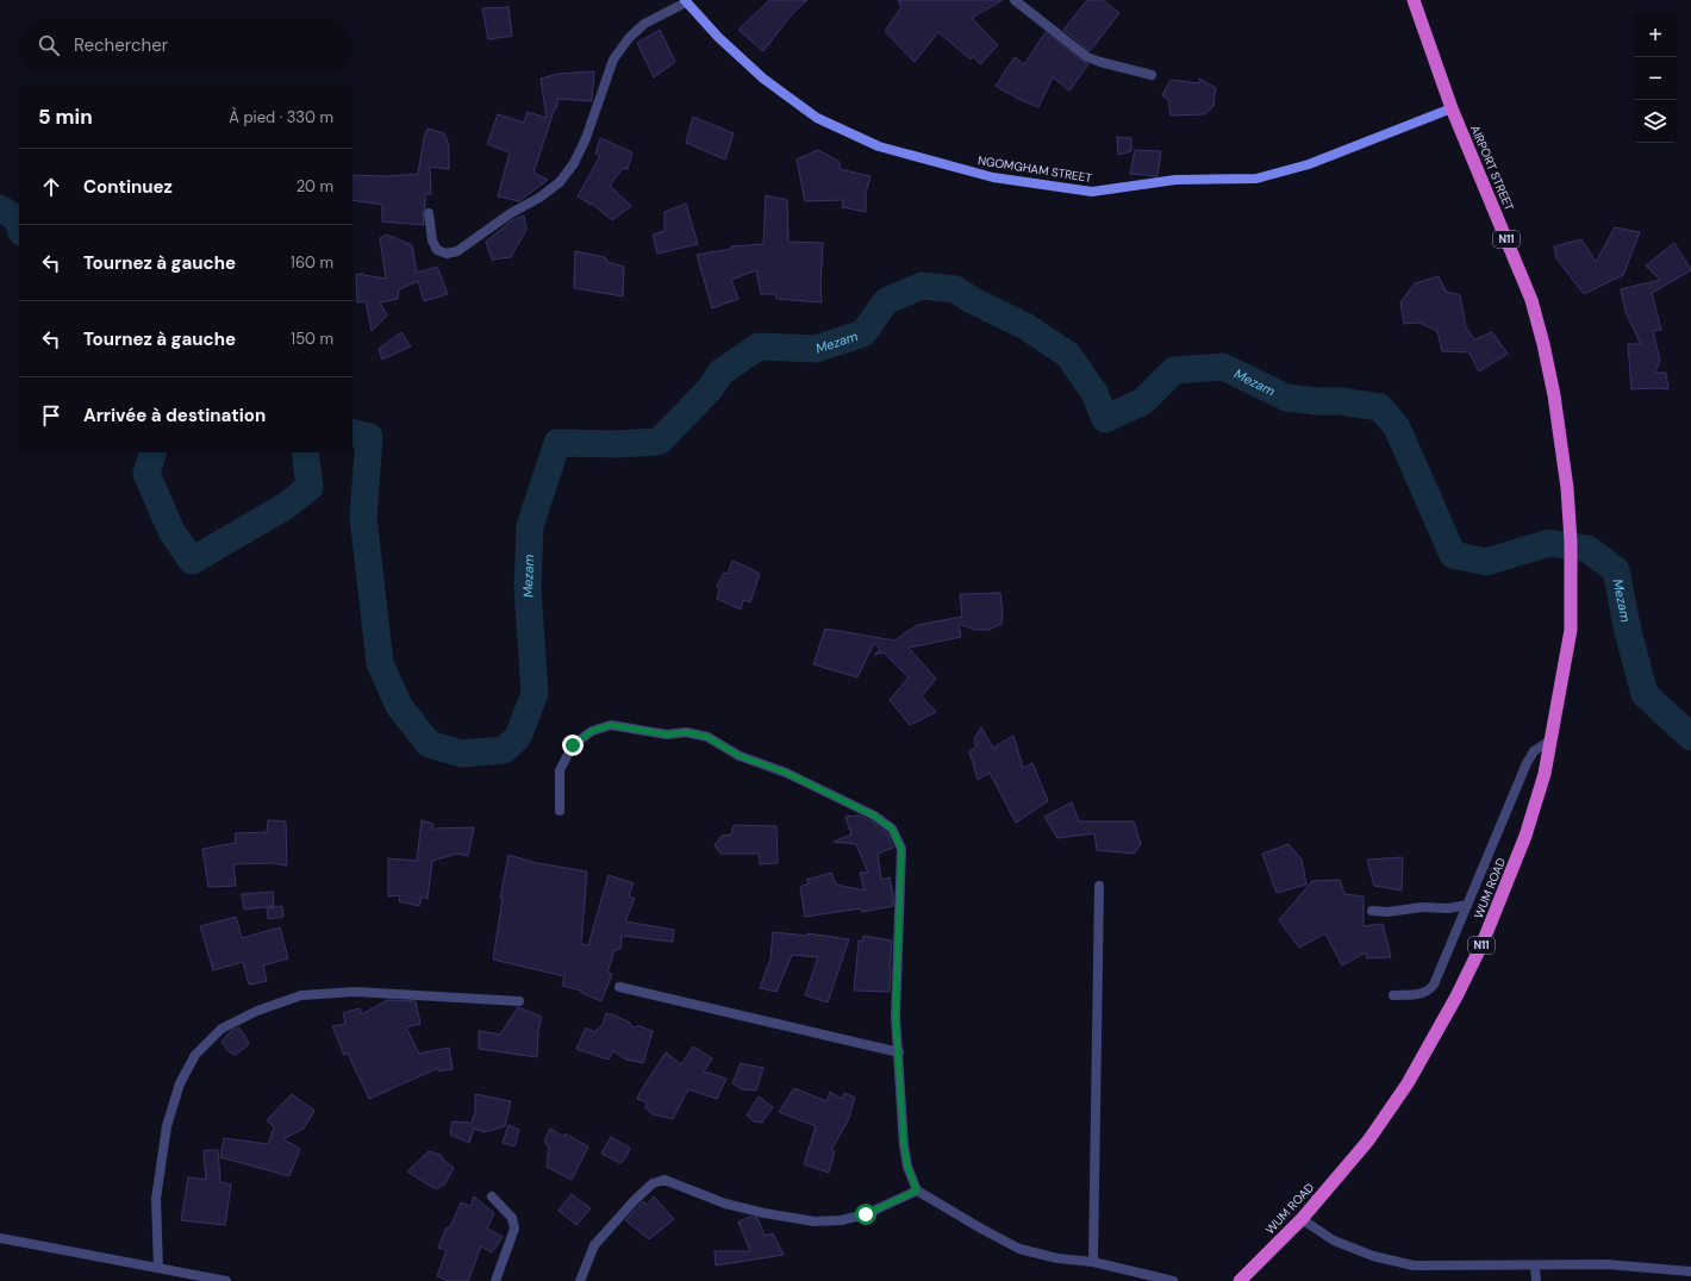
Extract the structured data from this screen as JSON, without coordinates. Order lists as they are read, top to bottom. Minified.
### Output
{"streets":{"highway":["AIRPORT STREET","N11","WUM ROAD"],"main road":["NGOMGHAM STREET"]},"crossings":[["AIRPORT STREET","NGOMGHAM STREET"],["AIRPORT STREET","WUM ROAD"]],"water":["Mezam"],"page":{"map_buttons":["+","−"],"search":"Rechercher","heading":["5 min","À pied · 330 m"],"list":[["Continuez","20 m"],["Tournez à gauche","160 m"],["Tournez à gauche","150 m"],"Arrivée à destination"]}}
